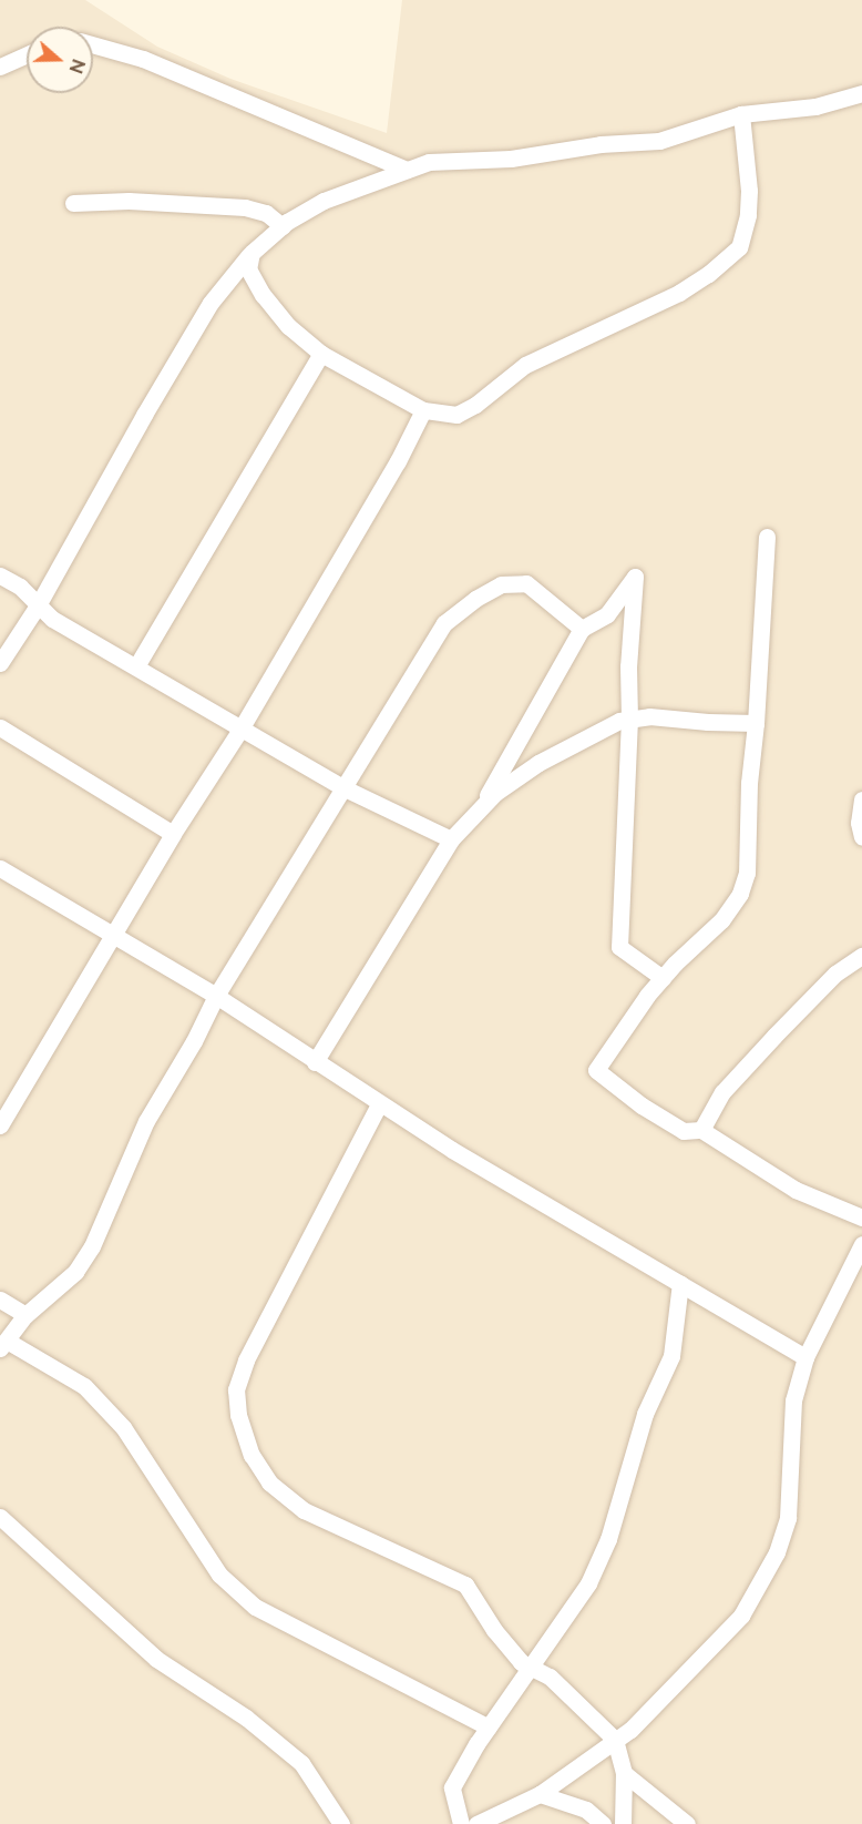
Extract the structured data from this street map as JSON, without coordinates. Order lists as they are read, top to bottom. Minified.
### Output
{"north":"right"}
